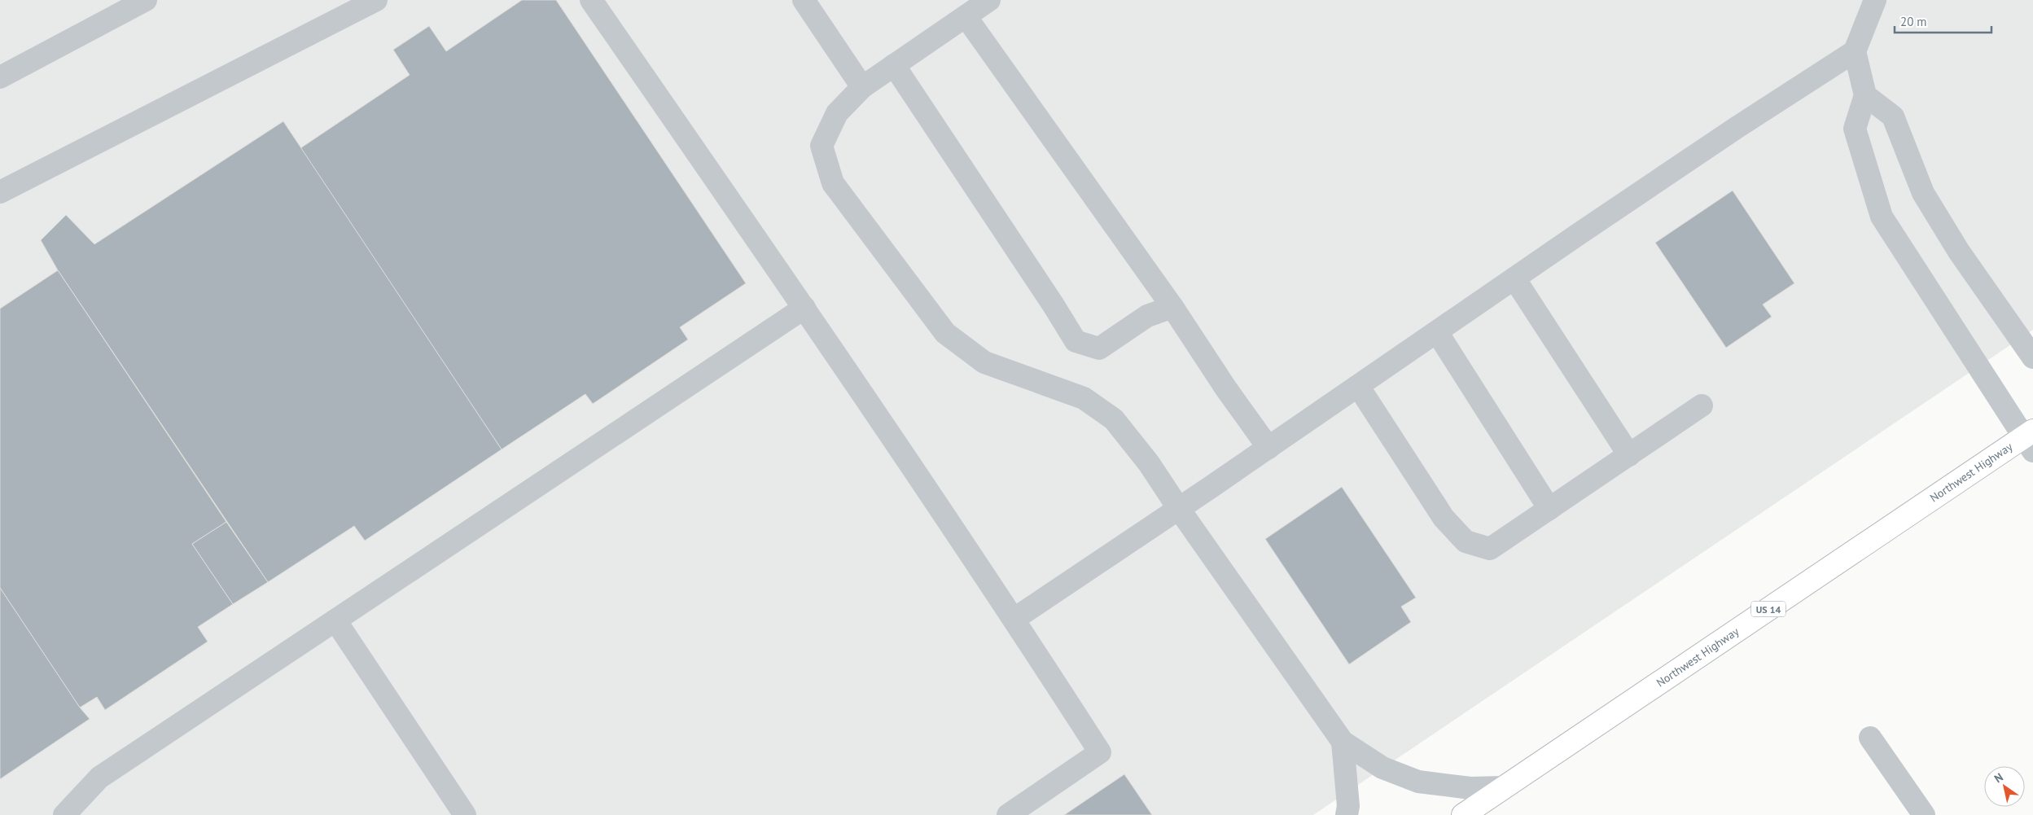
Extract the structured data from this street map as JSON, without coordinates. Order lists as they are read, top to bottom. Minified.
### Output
{"streets":{"main road":["Northwest Highway","US 14"]},"scale_bar":"20 m","north":"top left"}
